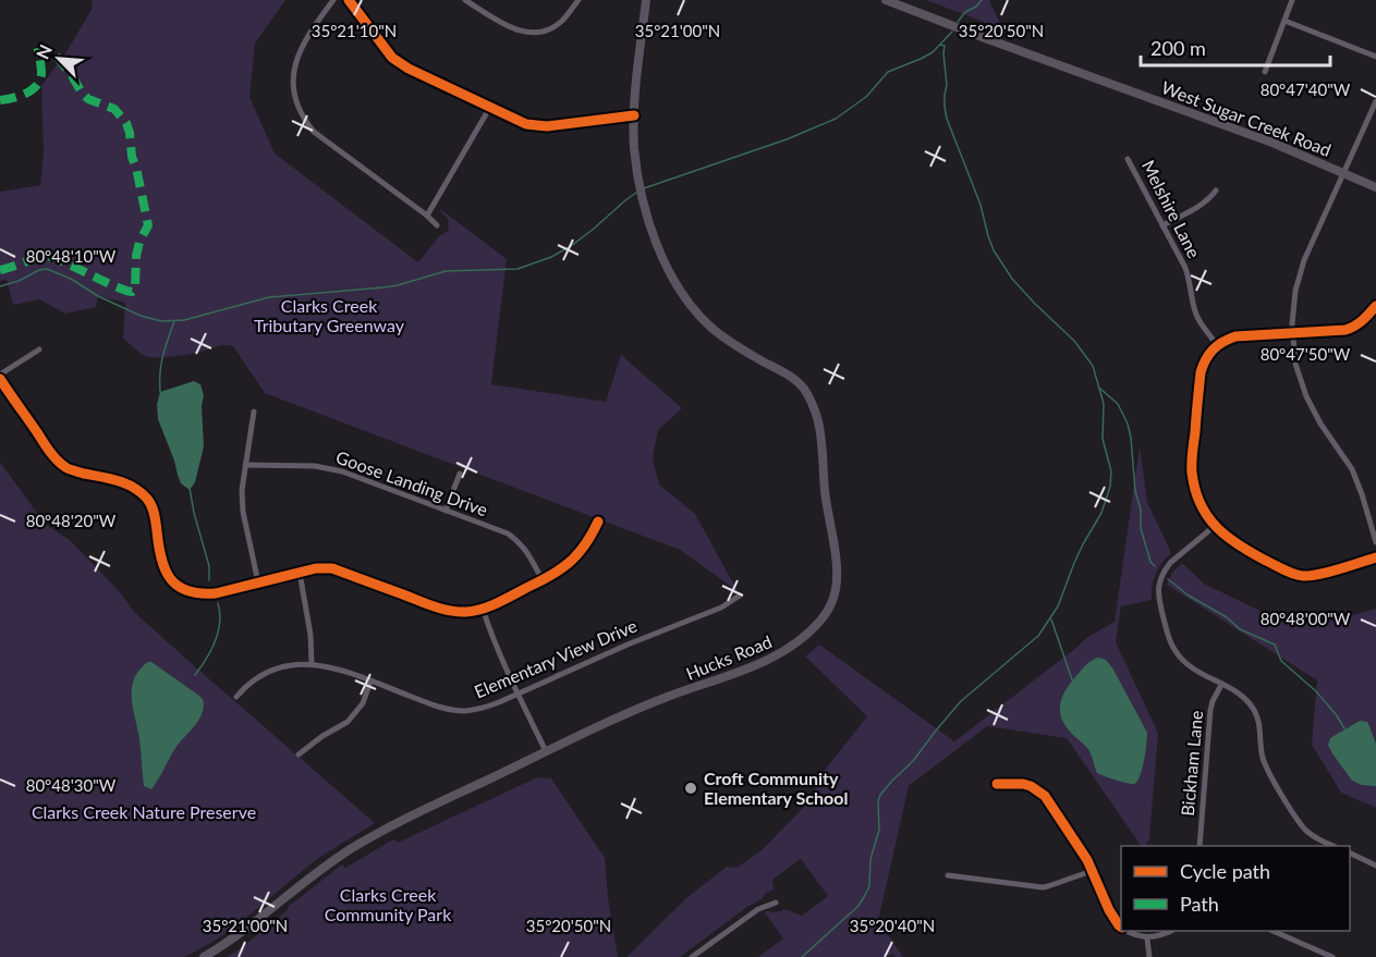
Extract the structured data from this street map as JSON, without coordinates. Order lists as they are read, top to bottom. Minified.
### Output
{"streets":{"main road":["West Sugar Creek Road","Hucks Road"],"street":["Melshire Lane","Goose Landing Drive","Elementary View Drive","Bickham Lane"]},"parks":["Clarks Creek Tributary Greenway","Clarks Creek Nature Preserve","Clarks Creek Community Park"],"places":["Croft Community Elementary School"],"legend":["Cycle path","Path"],"scale_bar":"200 m","north":"top left","coordinates":["35°21'10\"N","35°21'00\"N","35°20'50\"N","80°47'40\"W","80°48'10\"W","80°47'50\"W","80°48'20\"W","80°48'00\"W","80°48'30\"W","35°20'40\"N"]}
